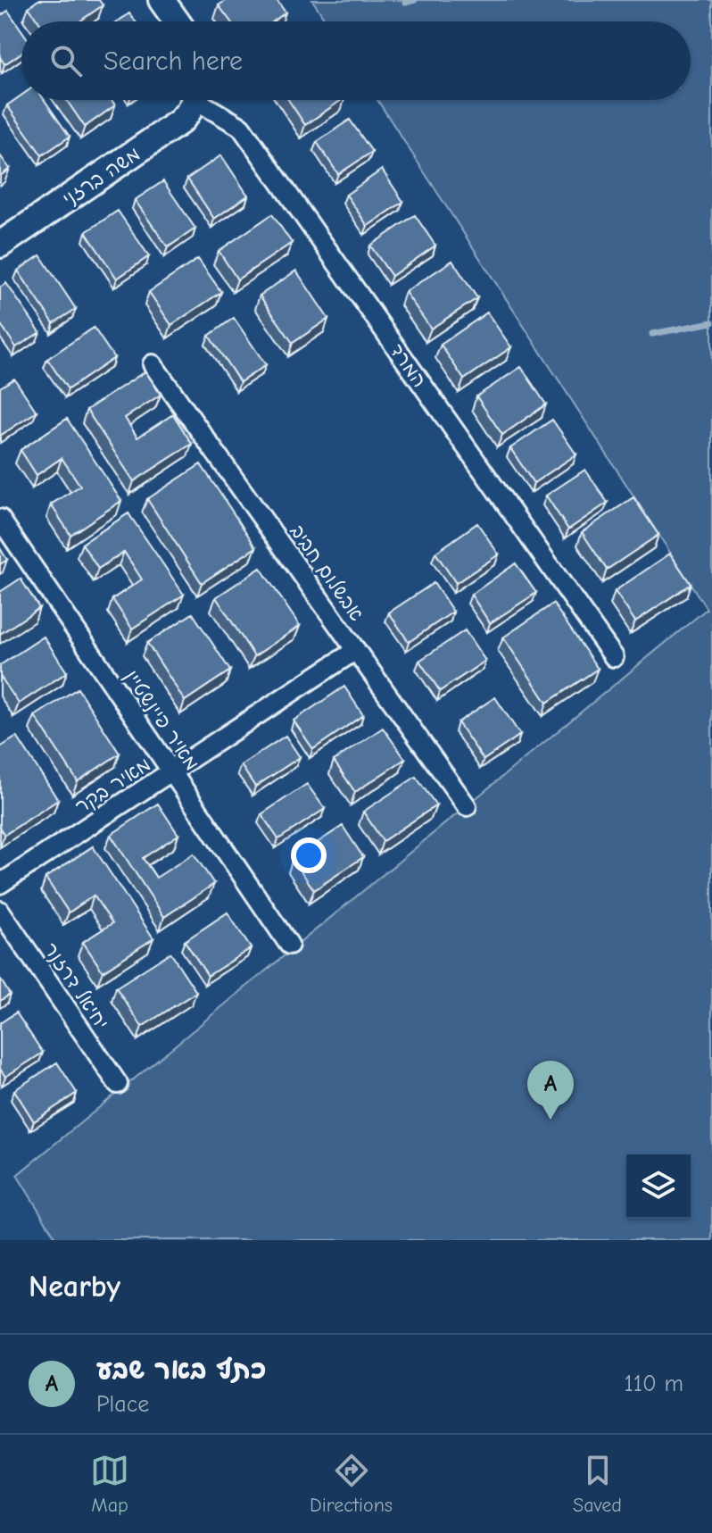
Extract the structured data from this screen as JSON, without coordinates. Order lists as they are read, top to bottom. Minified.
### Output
{"streets":{"street":["משה ברזני","המרד","אבשלום חביב","מאיר פיינשטיין","מאיר בקר","יחיאל דרזנר"]},"crossings":[["אבשלום חביב","מאיר בקר"],["מאיר פיינשטיין","מאיר בקר"]],"page":{"search":"Search here","pins":"A","heading":"Nearby","list":[{"mark":"A","name":"כתף באר שבע","note":"Place","value":"110 m"}],"nav":["Map","Directions","Saved"]}}
